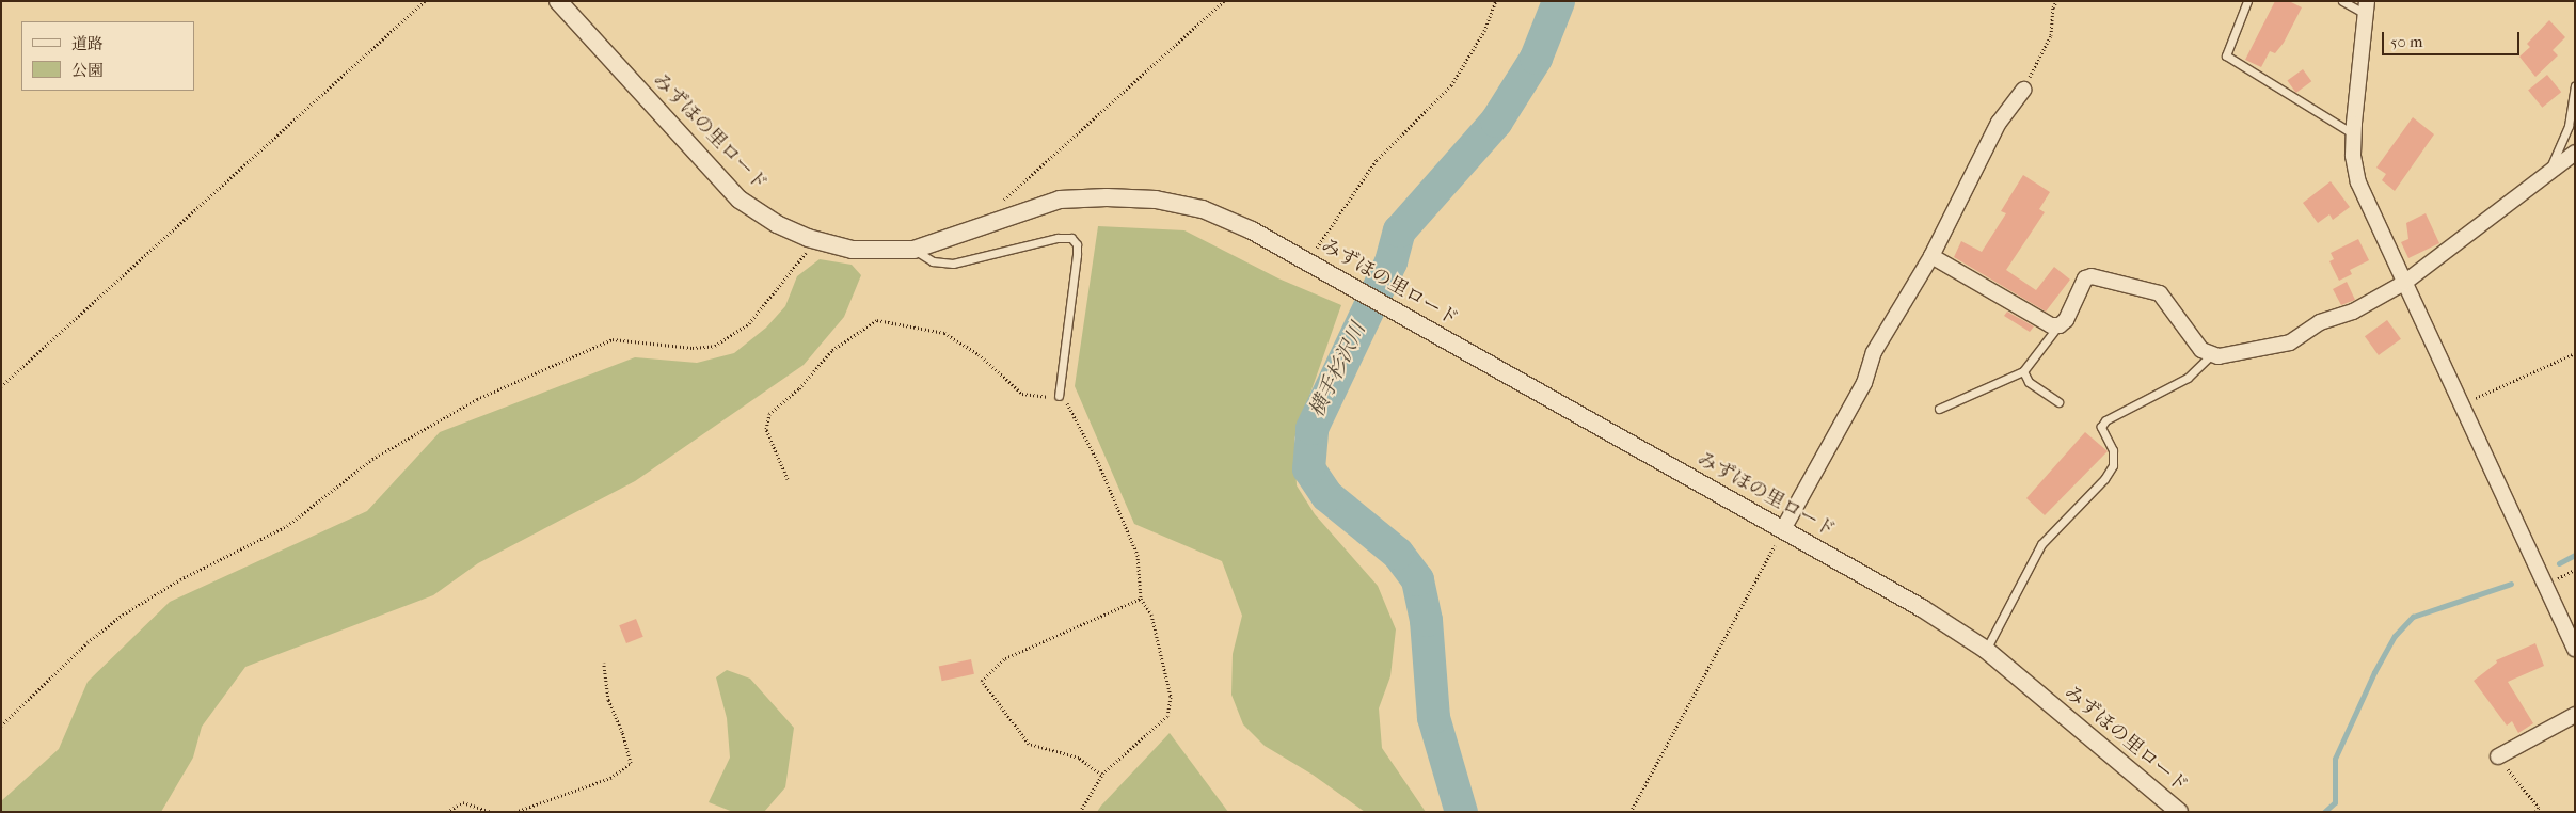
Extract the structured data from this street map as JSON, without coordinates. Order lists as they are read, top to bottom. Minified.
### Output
{"streets":{"street":["みずほの里ロード"]},"water":["横手杉沢川"],"legend":["道路","公園"],"scale_bar":"50 m"}
